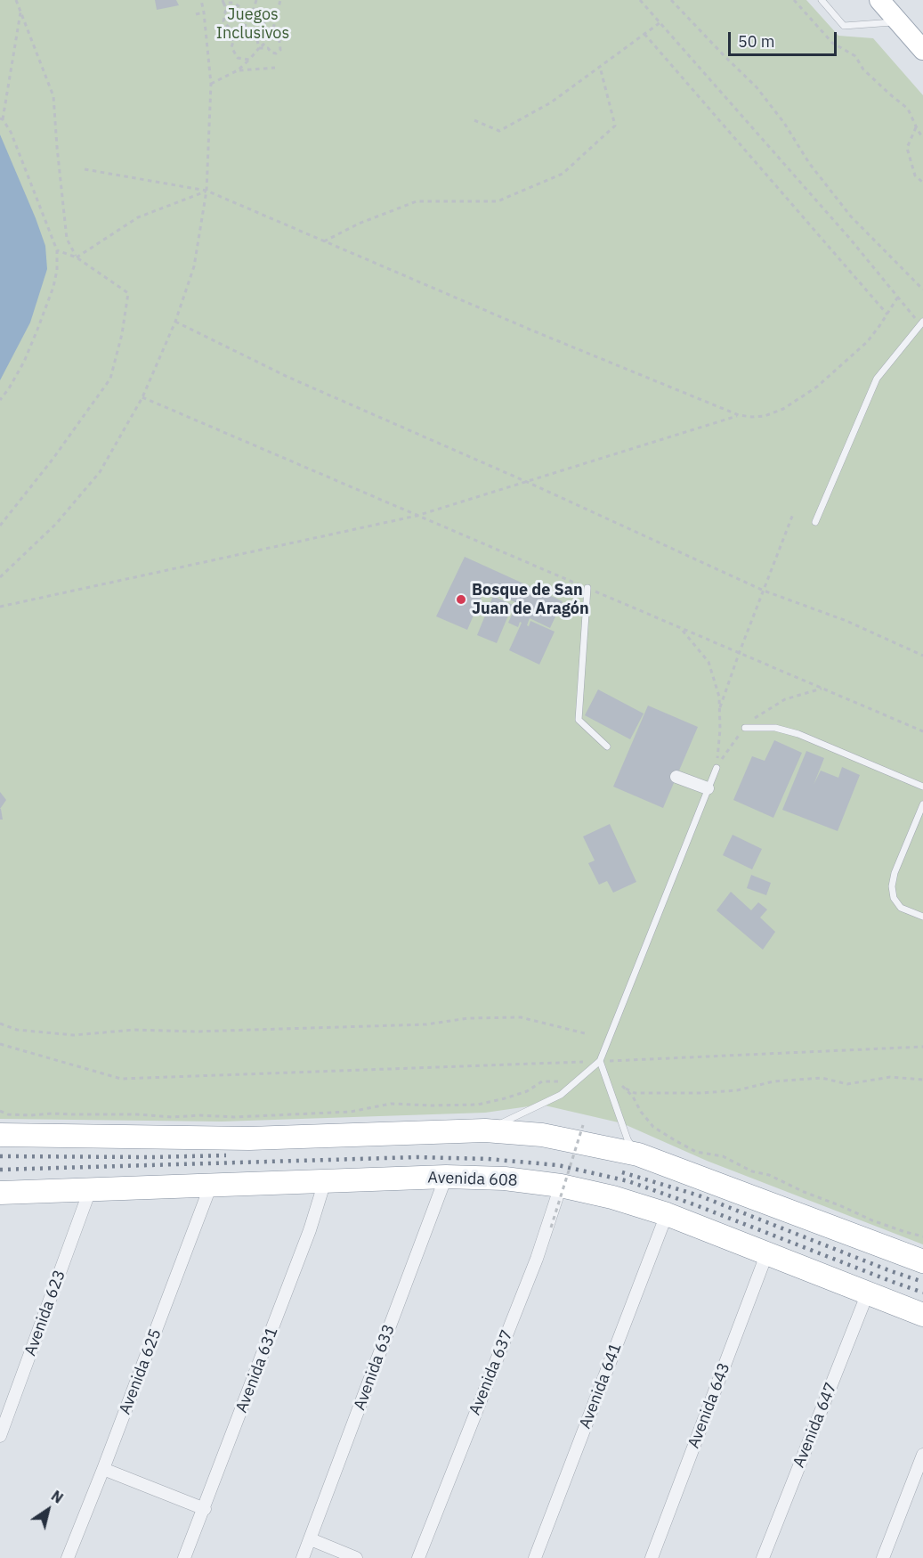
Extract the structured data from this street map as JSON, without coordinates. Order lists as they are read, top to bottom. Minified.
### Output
{"streets":{"highway":["Avenida 608"],"street":["Avenida 623","Avenida 633","Avenida 631","Avenida 625","Avenida 637","Avenida 641","Avenida 643","Avenida 647"]},"crossings":[["Avenida 608","Avenida 623"],["Avenida 608","Avenida 633"],["Avenida 608","Avenida 631"],["Avenida 608","Avenida 625"],["Avenida 608","Avenida 637"],["Avenida 608","Avenida 641"],["Avenida 608","Avenida 643"],["Avenida 608","Avenida 647"]],"parks":["Juegos Inclusivos"],"places":["Bosque de San Juan de Aragón"],"scale_bar":"50 m","north":"top right"}
